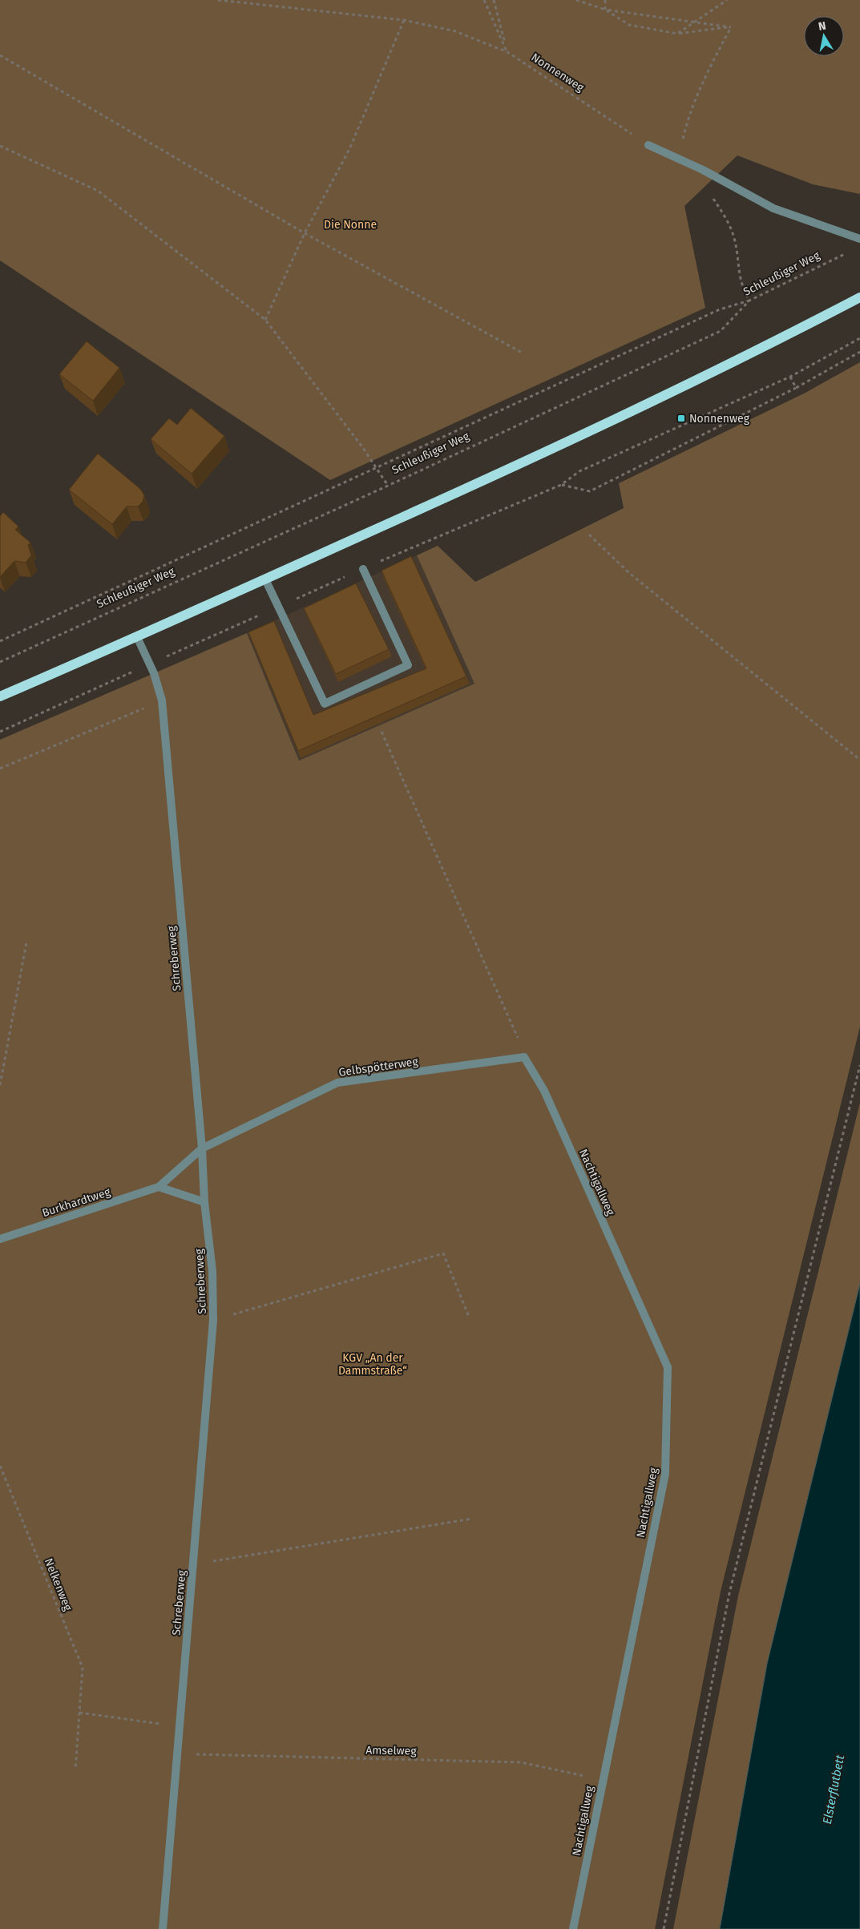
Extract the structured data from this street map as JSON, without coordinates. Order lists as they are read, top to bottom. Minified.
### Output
{"streets":{"lane":["Schreberweg","Gelbspötterweg","Nachtigallweg","Burkhardtweg"],"path":["Nonnenweg","Schleußiger Weg","Nelkenweg","Amselweg"]},"crossings":[["Schreberweg","Gelbspötterweg"],["Schreberweg","Burkhardtweg"],["Schreberweg","Amselweg"],["Gelbspötterweg","Nachtigallweg"],["Gelbspötterweg","Burkhardtweg"],["Nachtigallweg","Amselweg"]],"water":["Elsterflutbett"],"parks":["Die Nonne","KGV „An der Dammstraße“"],"places":{"transit":["Nonnenweg"]},"north":"top"}
